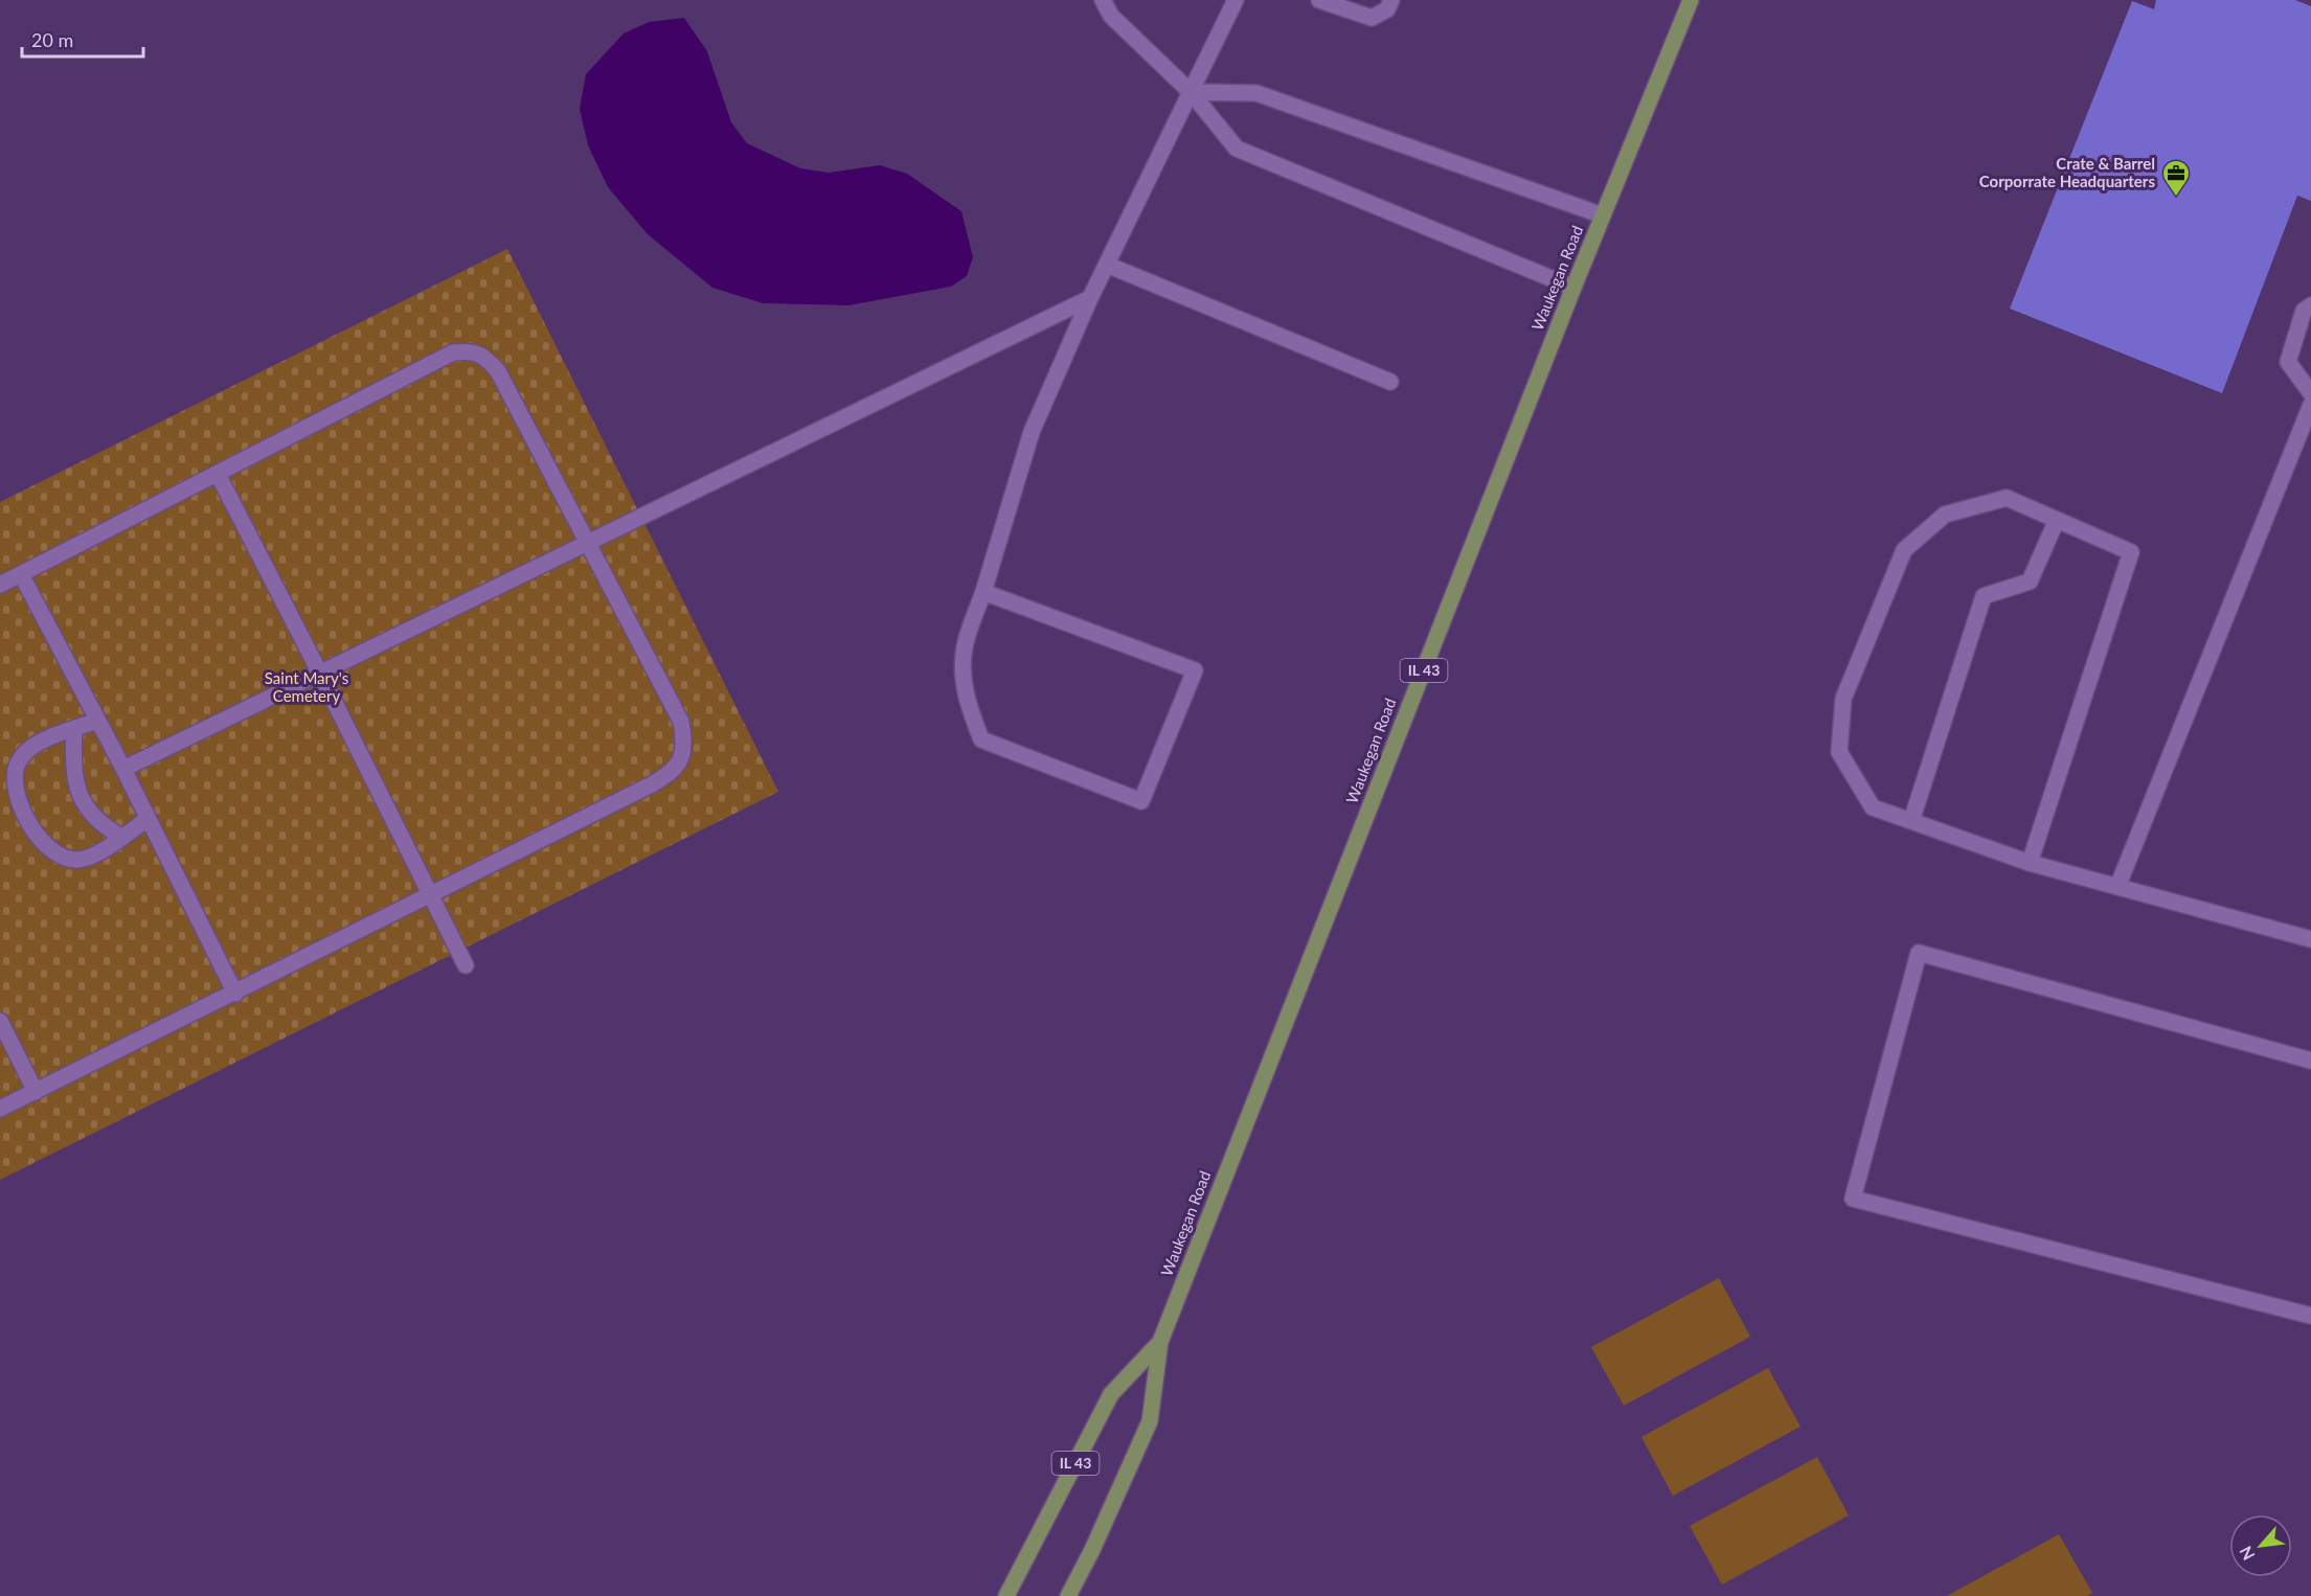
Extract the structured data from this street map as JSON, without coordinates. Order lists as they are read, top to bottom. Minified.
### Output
{"streets":{"main road":["Waukegan Road","IL 43"]},"parks":["Saint Mary's Cemetery"],"places":{"office":["Crate & Barrel Corporrate Headquarters"]},"scale_bar":"20 m","north":"bottom left"}
